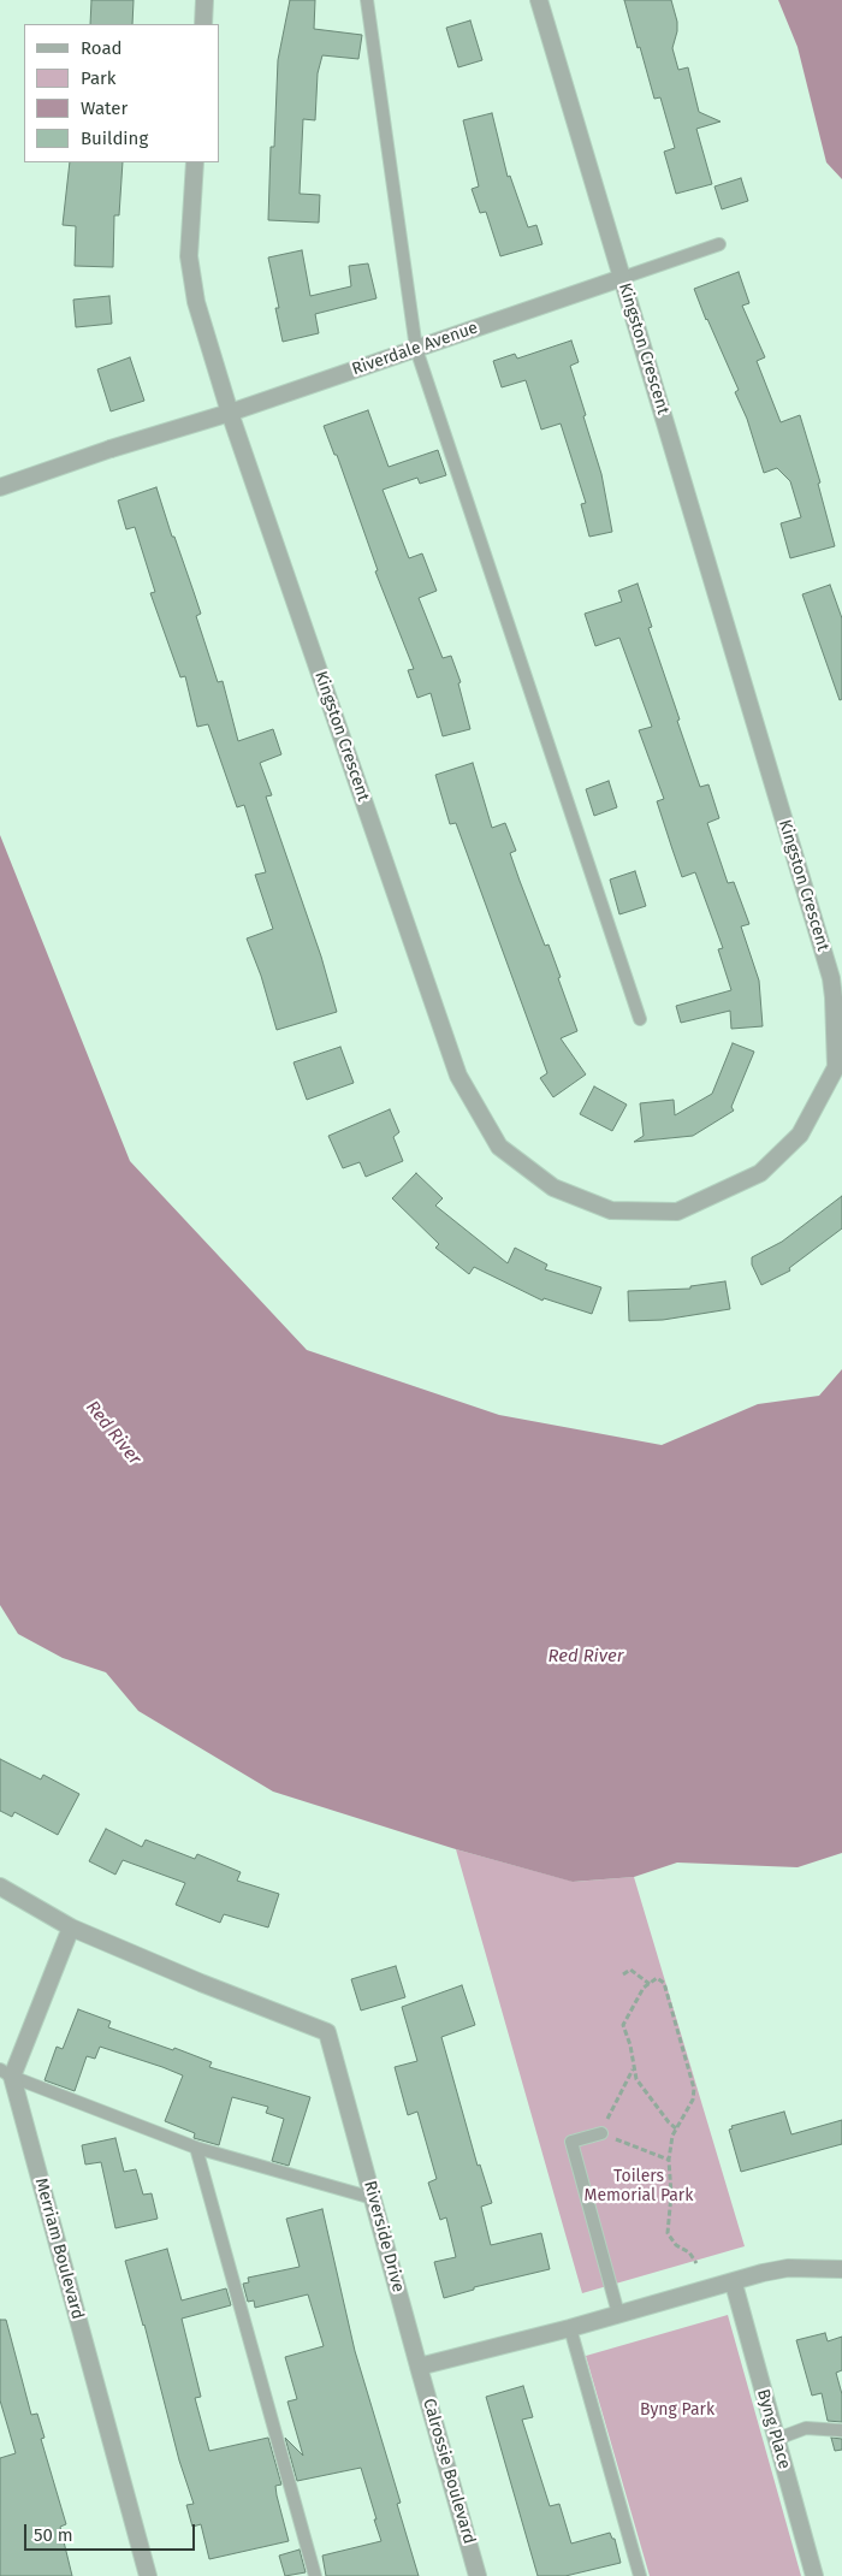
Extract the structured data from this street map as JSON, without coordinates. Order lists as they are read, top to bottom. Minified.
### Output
{"streets":{"street":["Riverdale Avenue","Kingston Crescent","Riverside Drive","Merriam Boulevard","Byng Place","Calrossie Boulevard"]},"crossings":[["Riverdale Avenue","Kingston Crescent"],["Riverside Drive","Calrossie Boulevard"]],"water":["Red River"],"parks":["Toilers Memorial Park","Byng Park"],"legend":["Road","Park","Water","Building"],"scale_bar":"50 m"}
